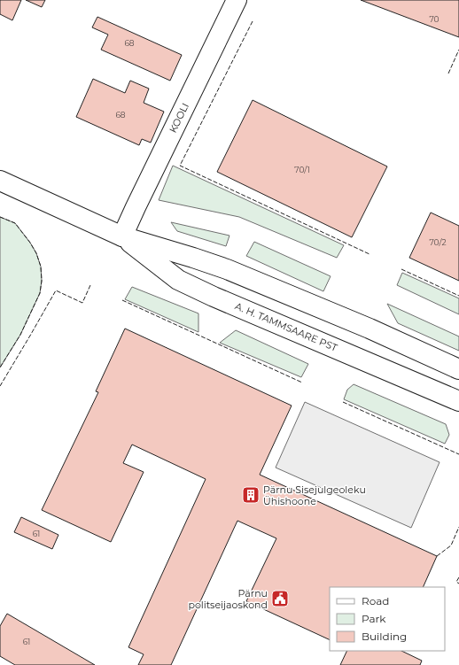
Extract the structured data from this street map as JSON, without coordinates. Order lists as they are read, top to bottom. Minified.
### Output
{"streets":{"street":["KOOLI","A. H. TAMMSAARE PST"]},"crossings":[["KOOLI","A. H. TAMMSAARE PST"]],"places":{"building":["Pärnu Sisejulgeoleku Ühishoone"],"public building":["Pärnu politseijaoskond"]},"house_numbers":["70","68","68","70/1","70/2","61","61"],"legend":["Road","Park","Building"]}
